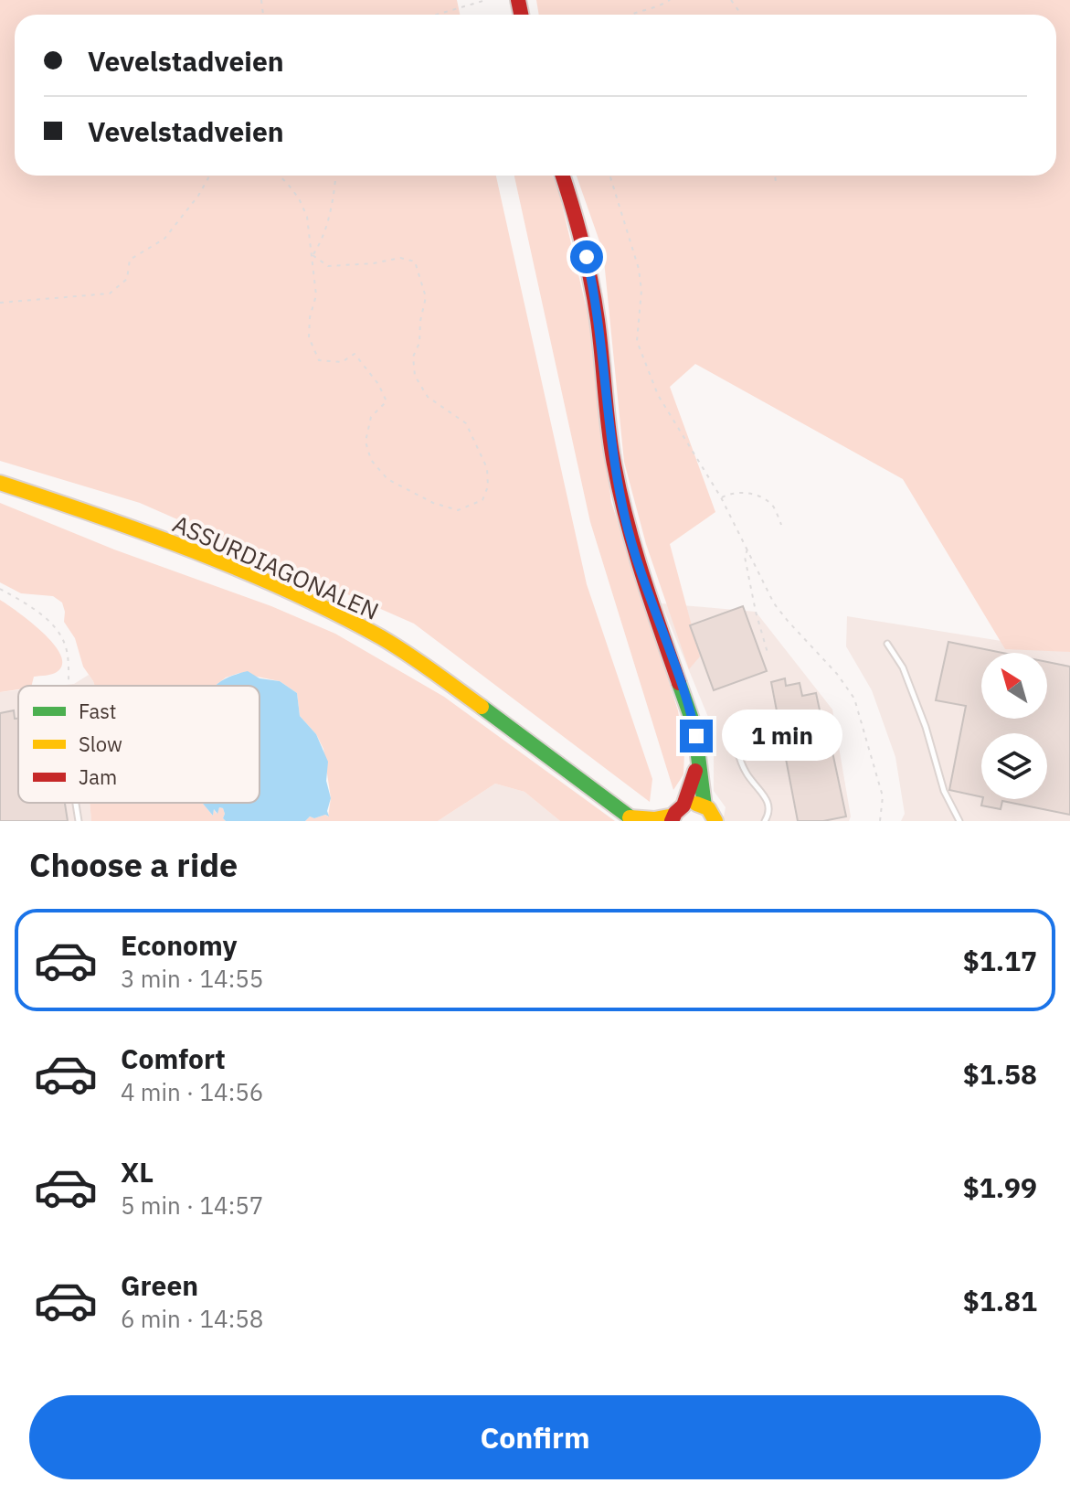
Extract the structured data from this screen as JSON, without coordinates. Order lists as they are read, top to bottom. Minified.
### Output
{"streets":{"main road":["ASSURDIAGONALEN"]},"legend":["Fast","Slow","Jam"],"north":"top left","page":{"banner":["Vevelstadveien","Vevelstadveien"],"bubble":"1 min","heading":"Choose a ride","list":[{"name":"Economy","note":"3 min · 14:55","value":"$1.17"},{"name":"Comfort","note":"4 min · 14:56","value":"$1.58"},{"name":"XL","note":"5 min · 14:57","value":"$1.99"},{"name":"Green","note":"6 min · 14:58","value":"$1.81"}],"buttons":"Confirm"}}
